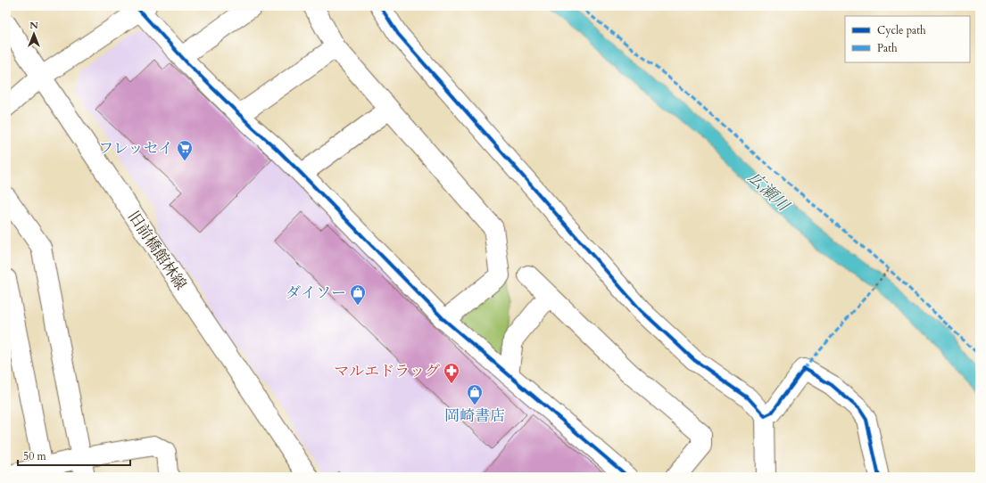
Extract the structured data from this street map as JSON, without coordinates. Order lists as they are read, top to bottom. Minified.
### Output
{"streets":{"street":["旧前橋館林線"]},"water":["広瀬川"],"places":{"supermarket":["フレッセイ"],"shop":["ダイソー","岡崎書店"],"pharmacy":["マルエドラッグ"]},"legend":["Cycle path","Path"],"scale_bar":"50 m","north":"top"}
